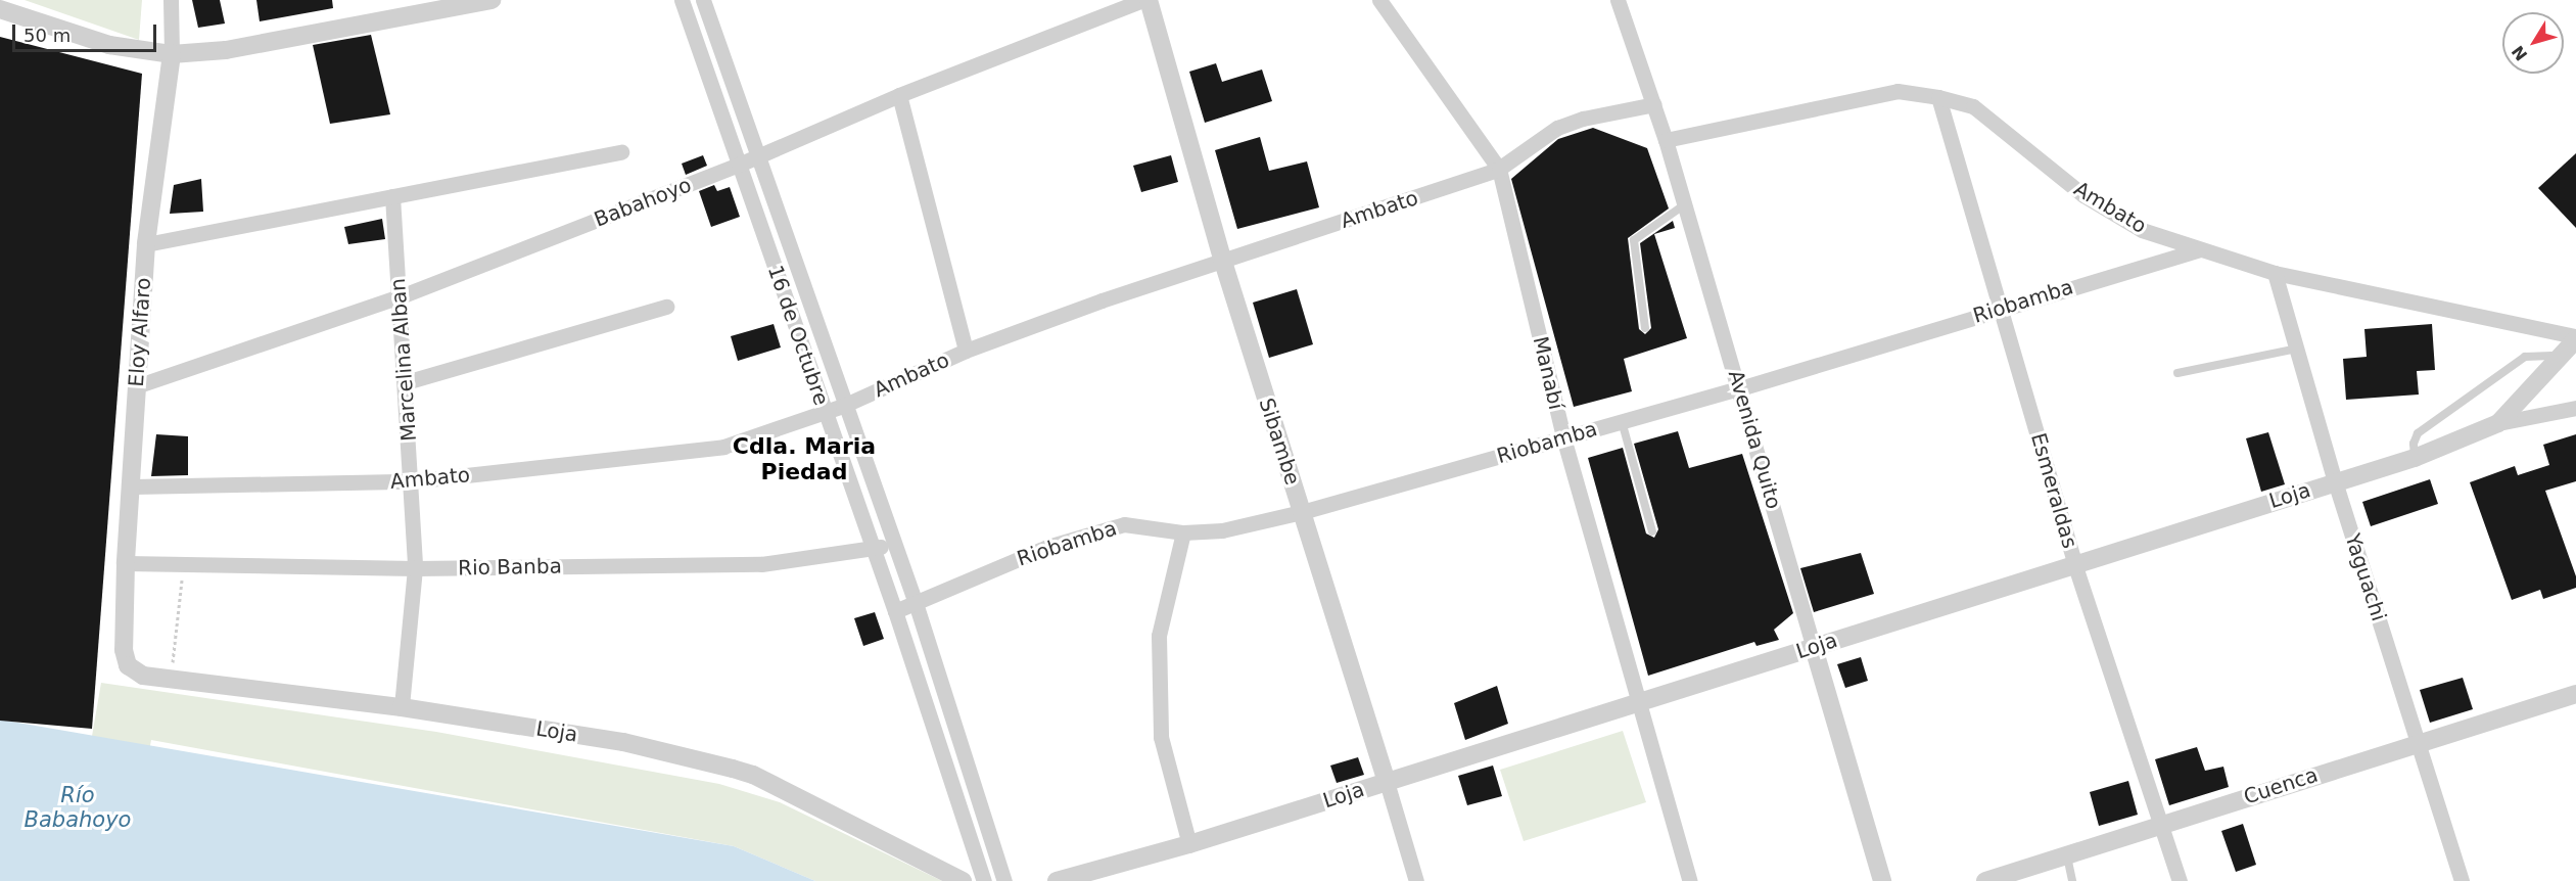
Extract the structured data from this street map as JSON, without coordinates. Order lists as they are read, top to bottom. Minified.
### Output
{"streets":{"street":["Babahoyo","Ambato","Riobamba","Eloy Alfaro","16 de Octubre","Marcelina Alban","Manabí","Avenida Quito","Sibambe","Esmeraldas","Loja","Rio Banba","Yaguachi","Cuenca"]},"crossings":[["Babahoyo","Eloy Alfaro"],["Babahoyo","16 de Octubre"],["Babahoyo","Marcelina Alban"],["Ambato","Riobamba"],["Ambato","Eloy Alfaro"],["Ambato","16 de Octubre"],["Ambato","Marcelina Alban"],["Ambato","Manabí"],["Ambato","Avenida Quito"],["Ambato","Sibambe"],["Ambato","Esmeraldas"],["Ambato","Yaguachi"],["Riobamba","16 de Octubre"],["Riobamba","Manabí"],["Riobamba","Avenida Quito"],["Riobamba","Sibambe"],["Riobamba","Esmeraldas"],["Eloy Alfaro","Loja"],["Eloy Alfaro","Rio Banba"],["16 de Octubre","Rio Banba"],["Marcelina Alban","Loja"],["Marcelina Alban","Rio Banba"],["Manabí","Loja"],["Avenida Quito","Loja"],["Sibambe","Loja"],["Esmeraldas","Loja"],["Esmeraldas","Cuenca"],["Loja","Yaguachi"],["Yaguachi","Cuenca"]],"districts":["Cdla. Maria Piedad"],"water":["Río Babahoyo"],"scale_bar":"50 m","north":"bottom left"}
